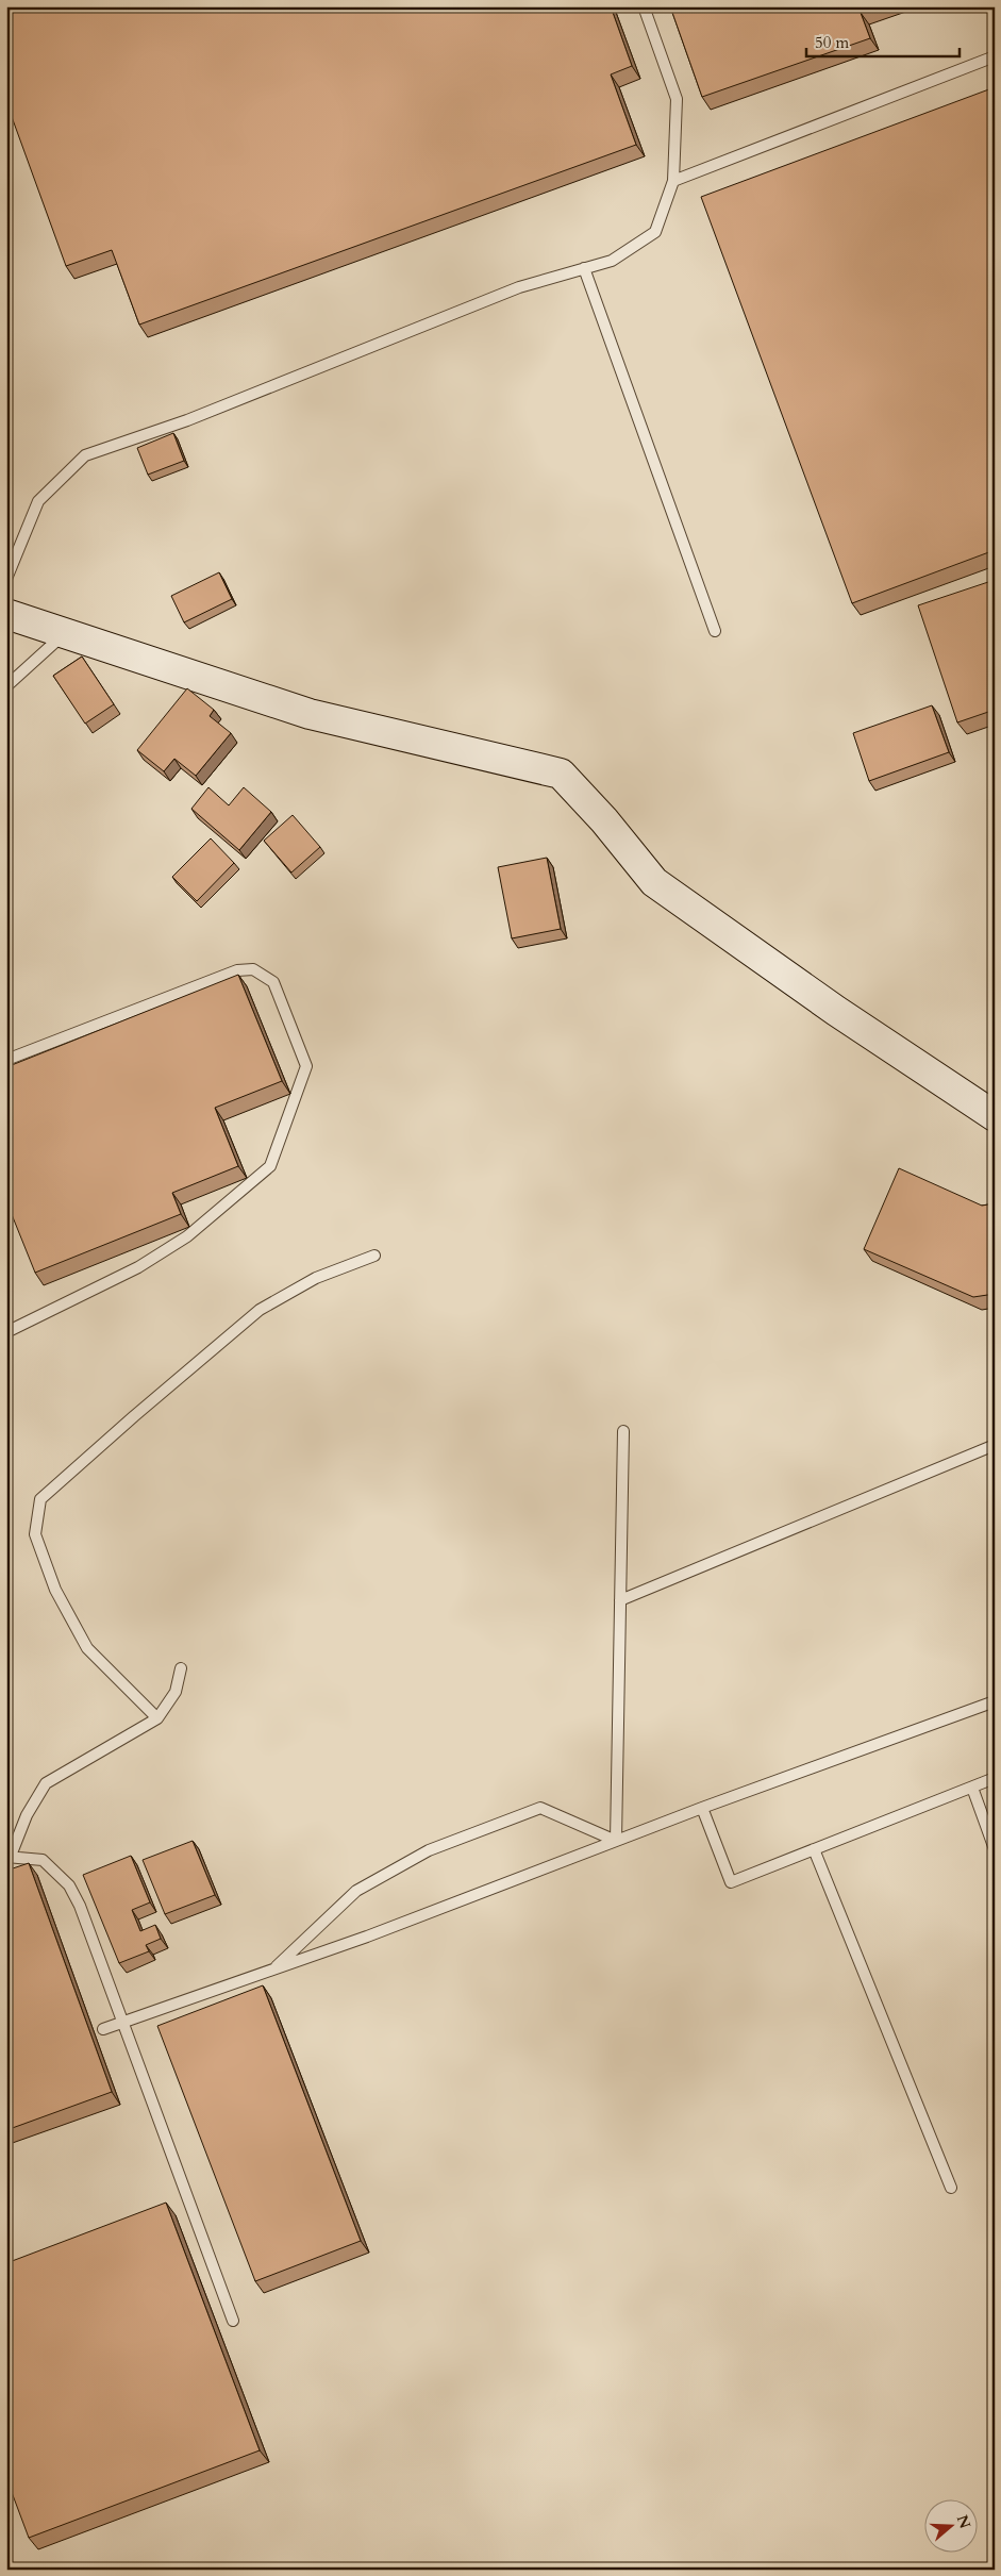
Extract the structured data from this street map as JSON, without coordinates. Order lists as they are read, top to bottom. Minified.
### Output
{"scale_bar":"50 m","north":"right"}
